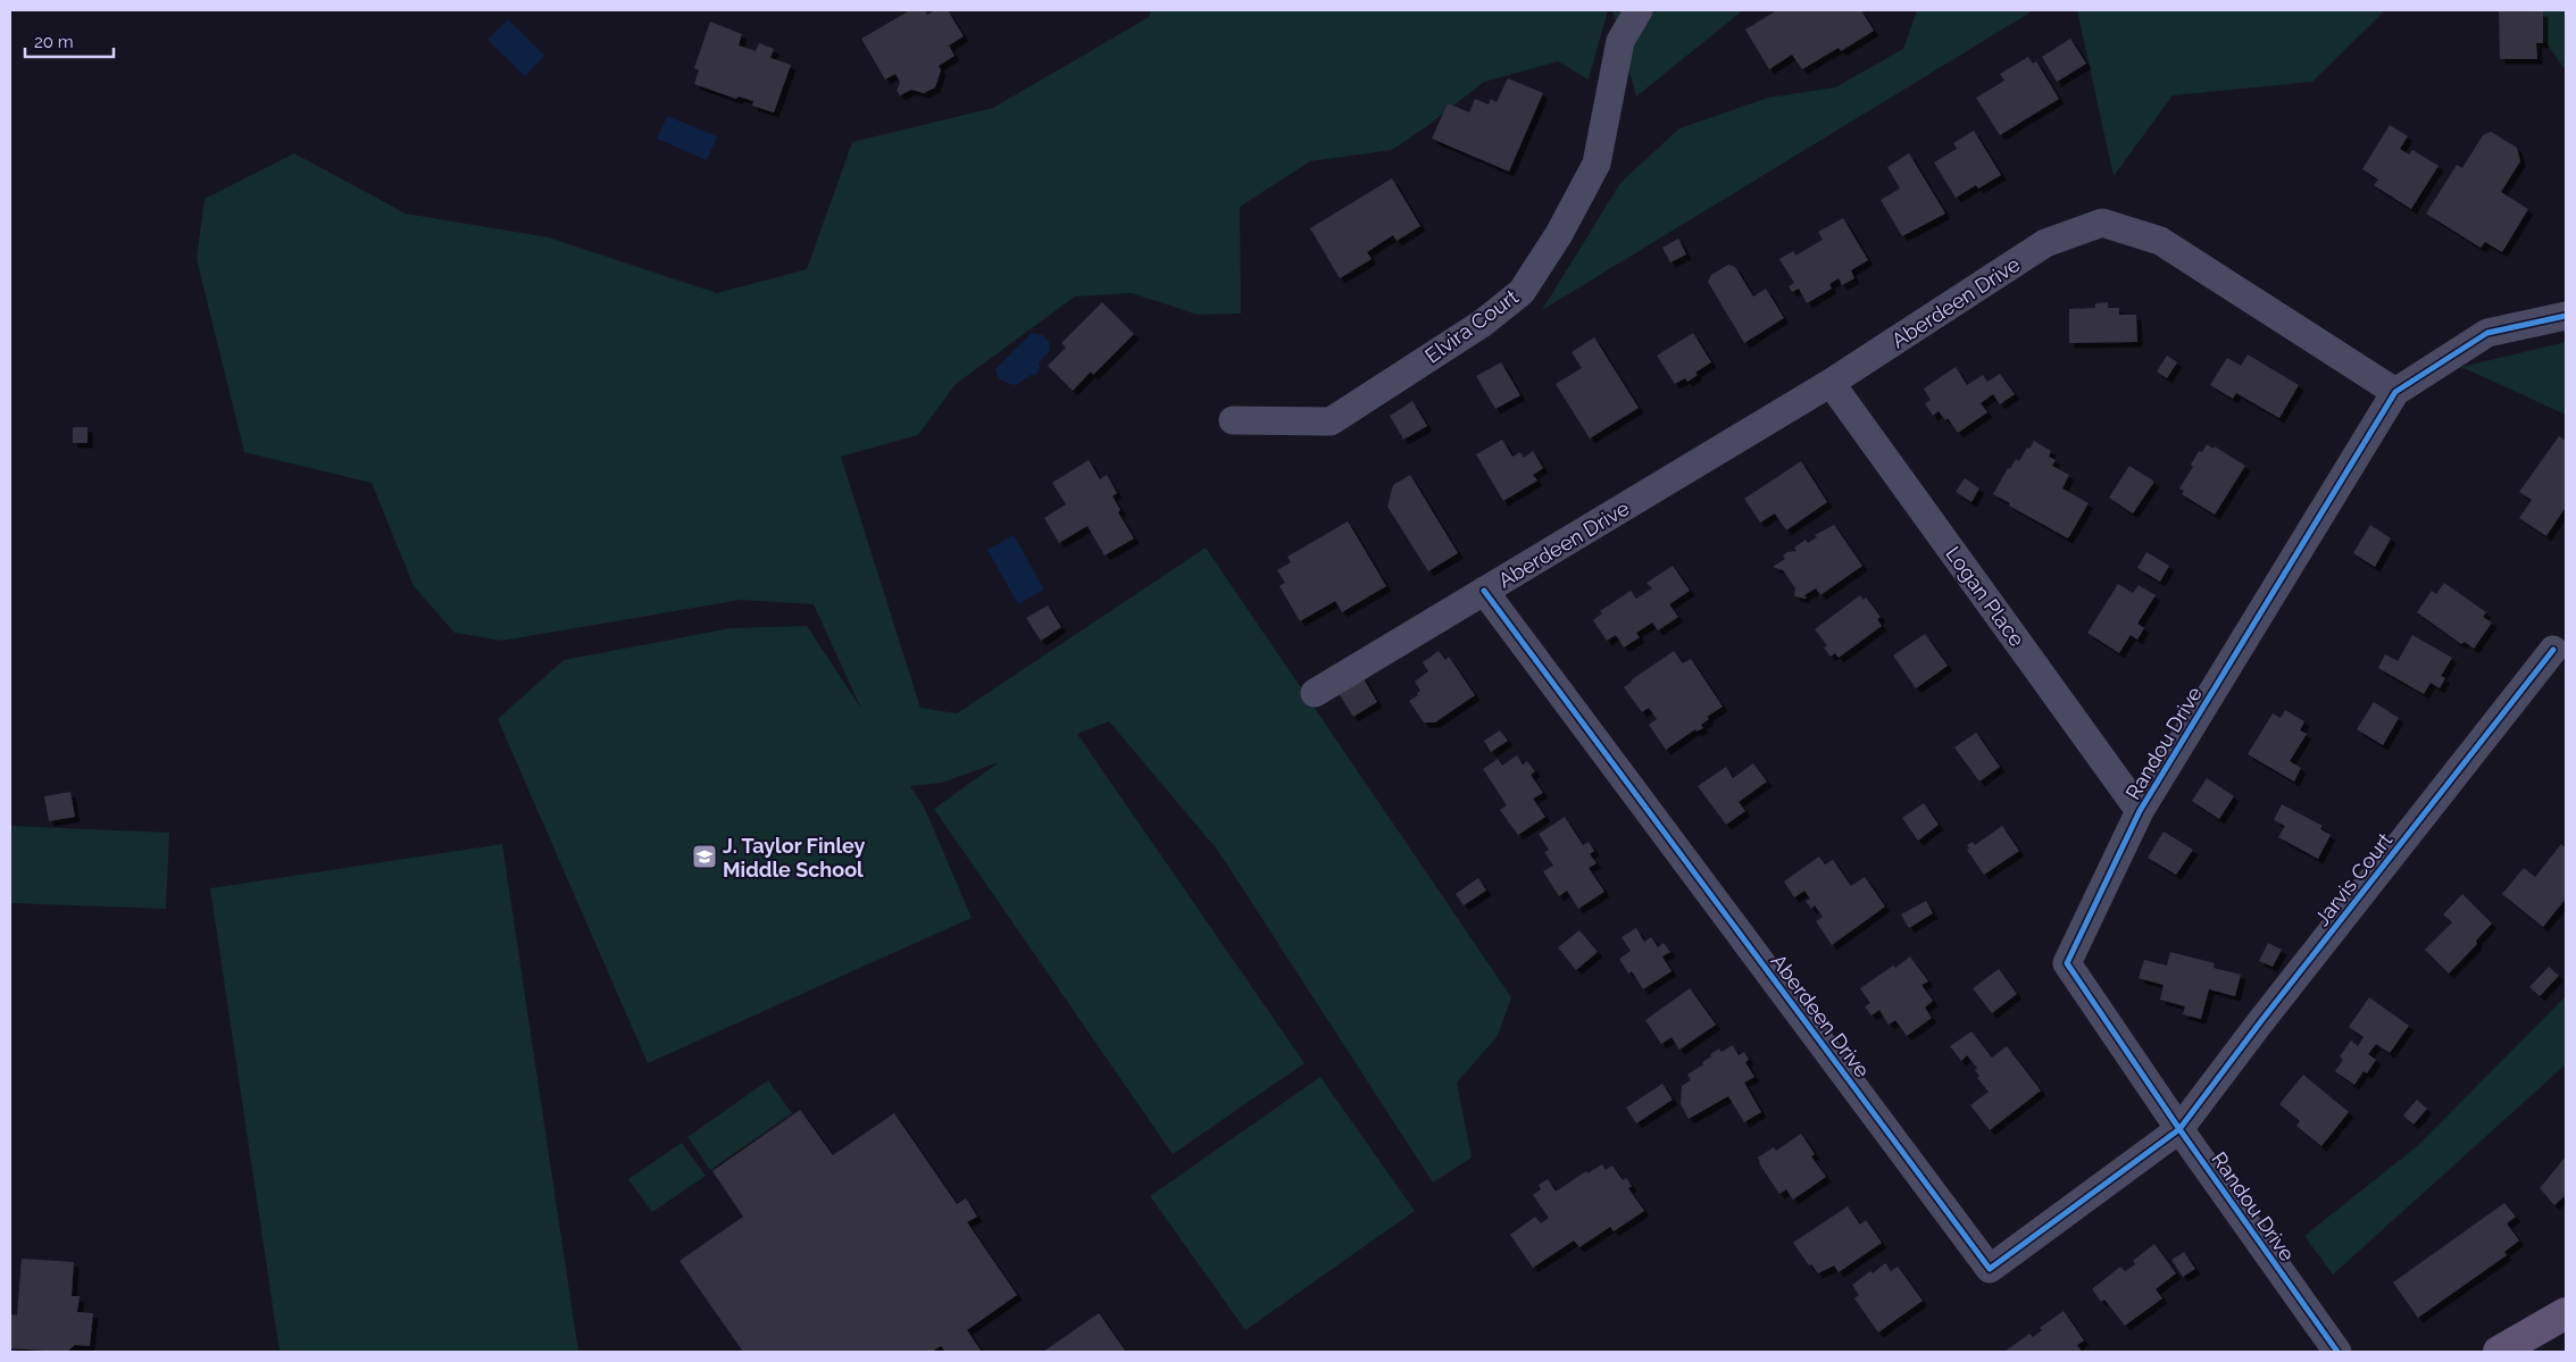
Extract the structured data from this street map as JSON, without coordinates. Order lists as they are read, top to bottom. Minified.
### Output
{"streets":{"street":["Aberdeen Drive","Elvira Court","Logan Place","Randou Drive","Jarvis Court"]},"crossings":[["Aberdeen Drive","Logan Place"],["Aberdeen Drive","Randou Drive"],["Aberdeen Drive","Jarvis Court"],["Logan Place","Randou Drive"],["Randou Drive","Jarvis Court"]],"places":{"school or university":["J. Taylor Finley Middle School"]},"scale_bar":"20 m"}
